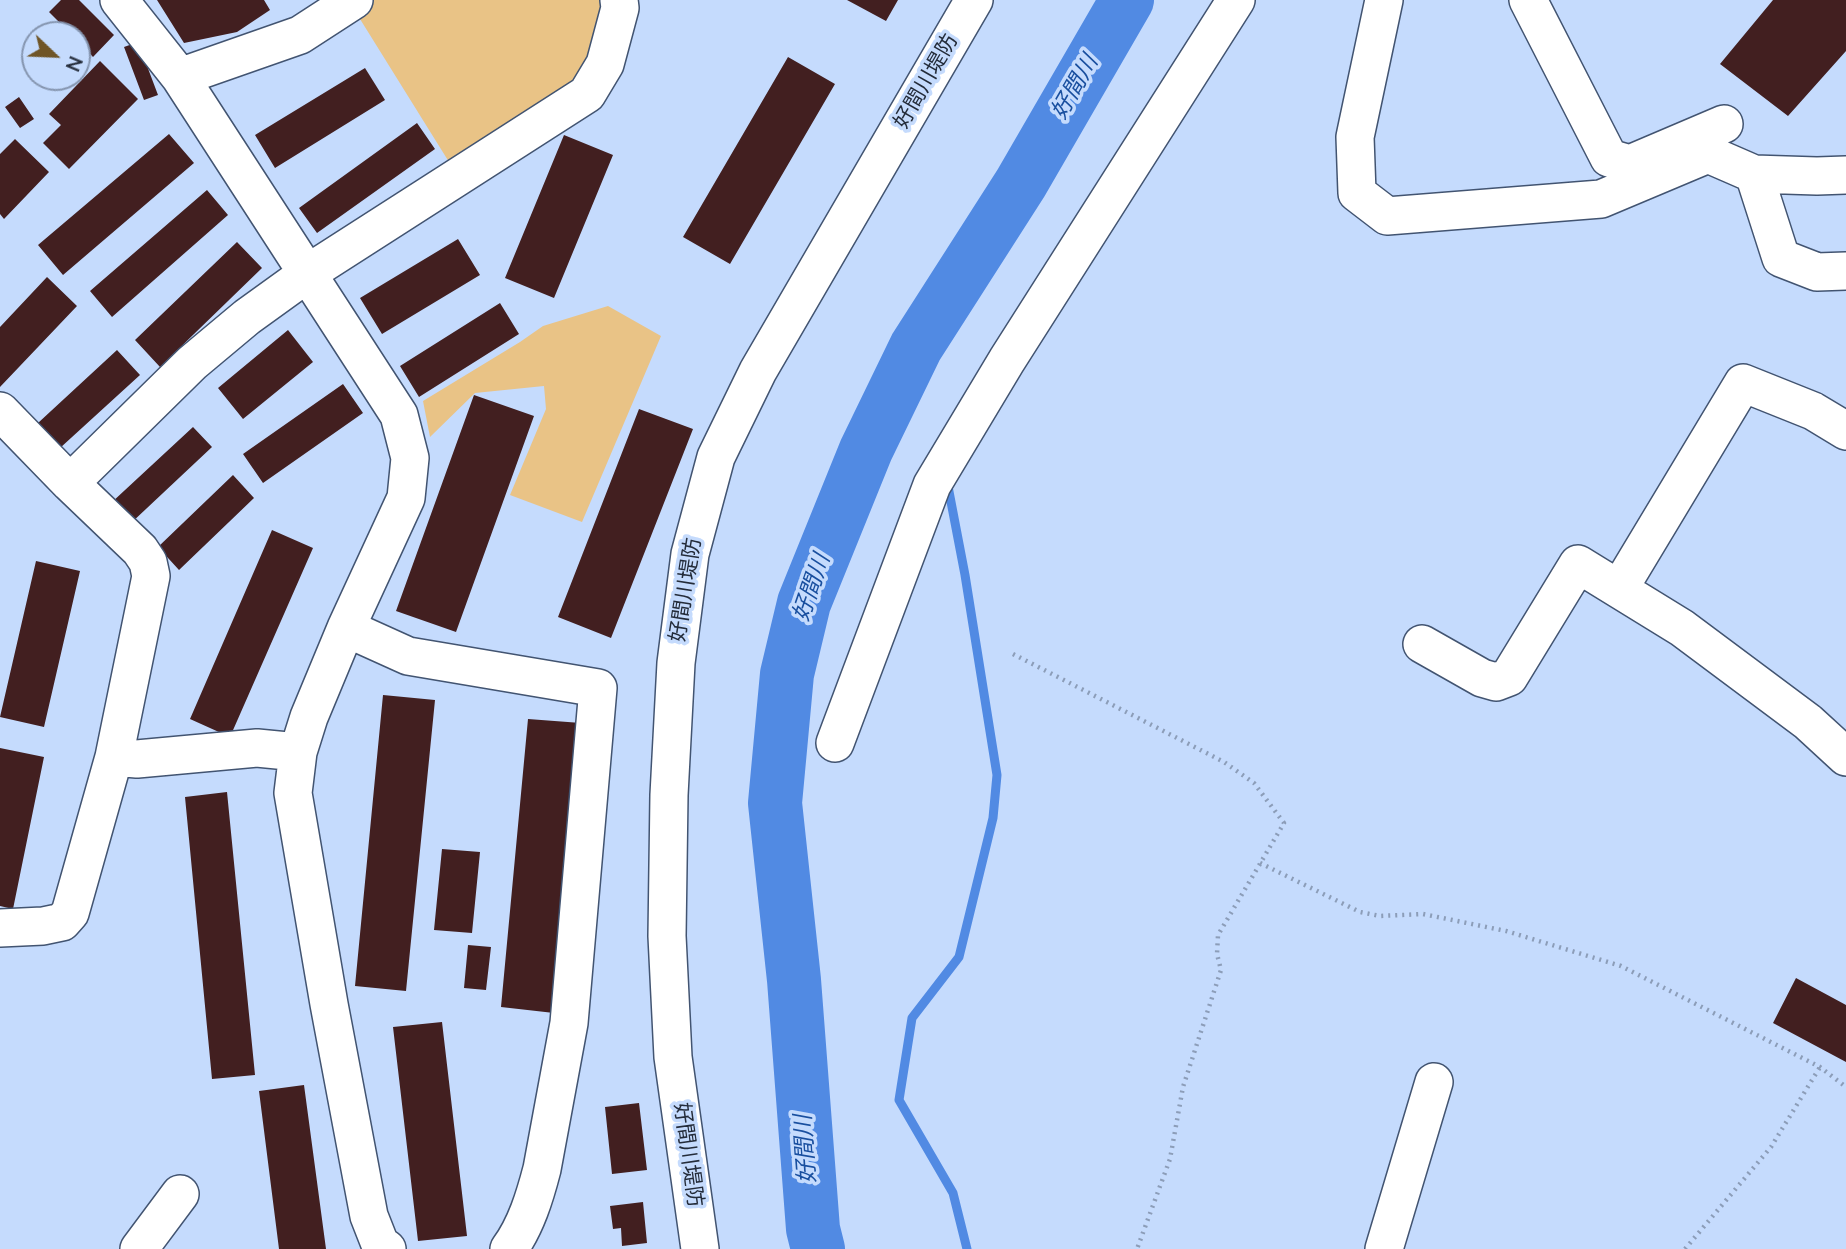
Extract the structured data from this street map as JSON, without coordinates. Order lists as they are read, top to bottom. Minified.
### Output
{"streets":{"street":["好間川堤防"]},"water":["好間川"],"north":"bottom right"}
